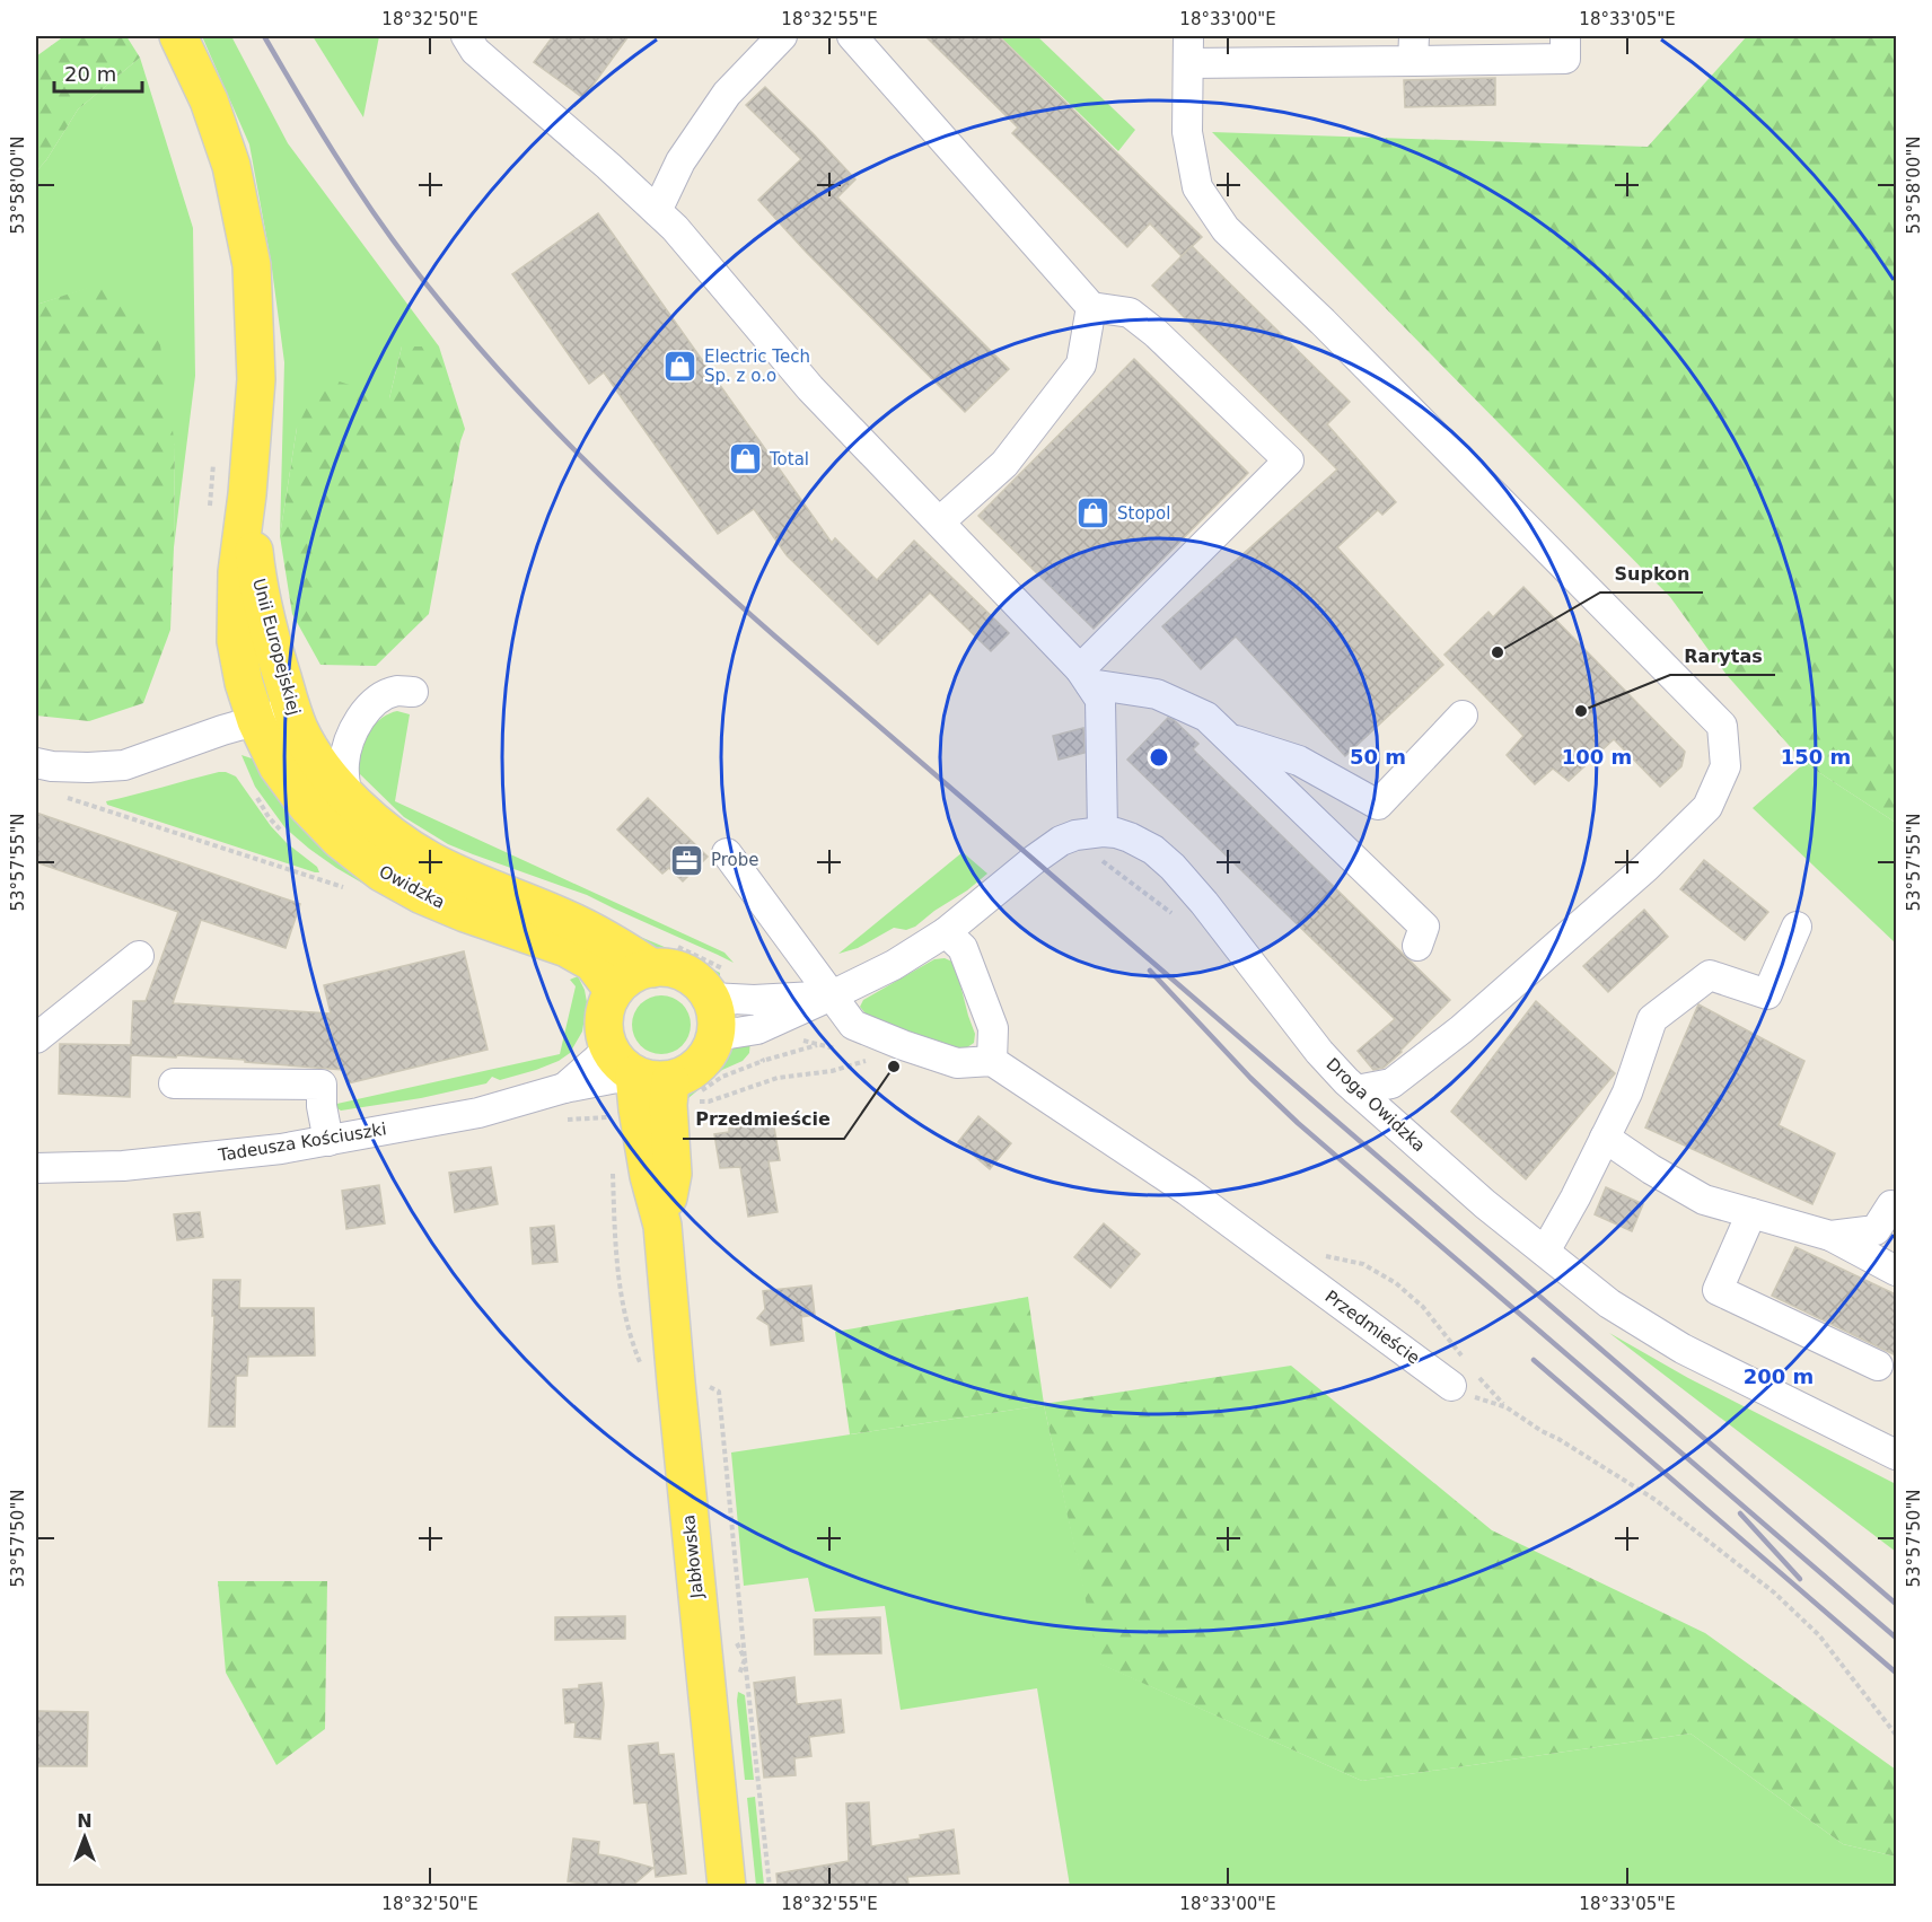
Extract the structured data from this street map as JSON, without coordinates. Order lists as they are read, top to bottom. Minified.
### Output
{"streets":{"main road":["Unii Europejskiej","Owidzka","Jabłowska"],"street":["Droga Owidzka","Tadeusza Kościuszki","Przedmieście"]},"crossings":[["Unii Europejskiej","Owidzka"],["Owidzka","Jabłowska"],["Tadeusza Kościuszki","Jabłowska"]],"places":{"shop":["Electric Tech Sp. z o.o","Total","Stopol"],"other":["Supkon","Rarytas","Przedmieście"],"office":["Probe"]},"scale_bar":"20 m","north":"top","coordinates":["18°32'50\"E","18°32'55\"E","18°33'00\"E","18°33'05\"E","53°58'00\"N","53°57'55\"N","53°57'50\"N"],"rings":["50 m","100 m","150 m","200 m"]}
